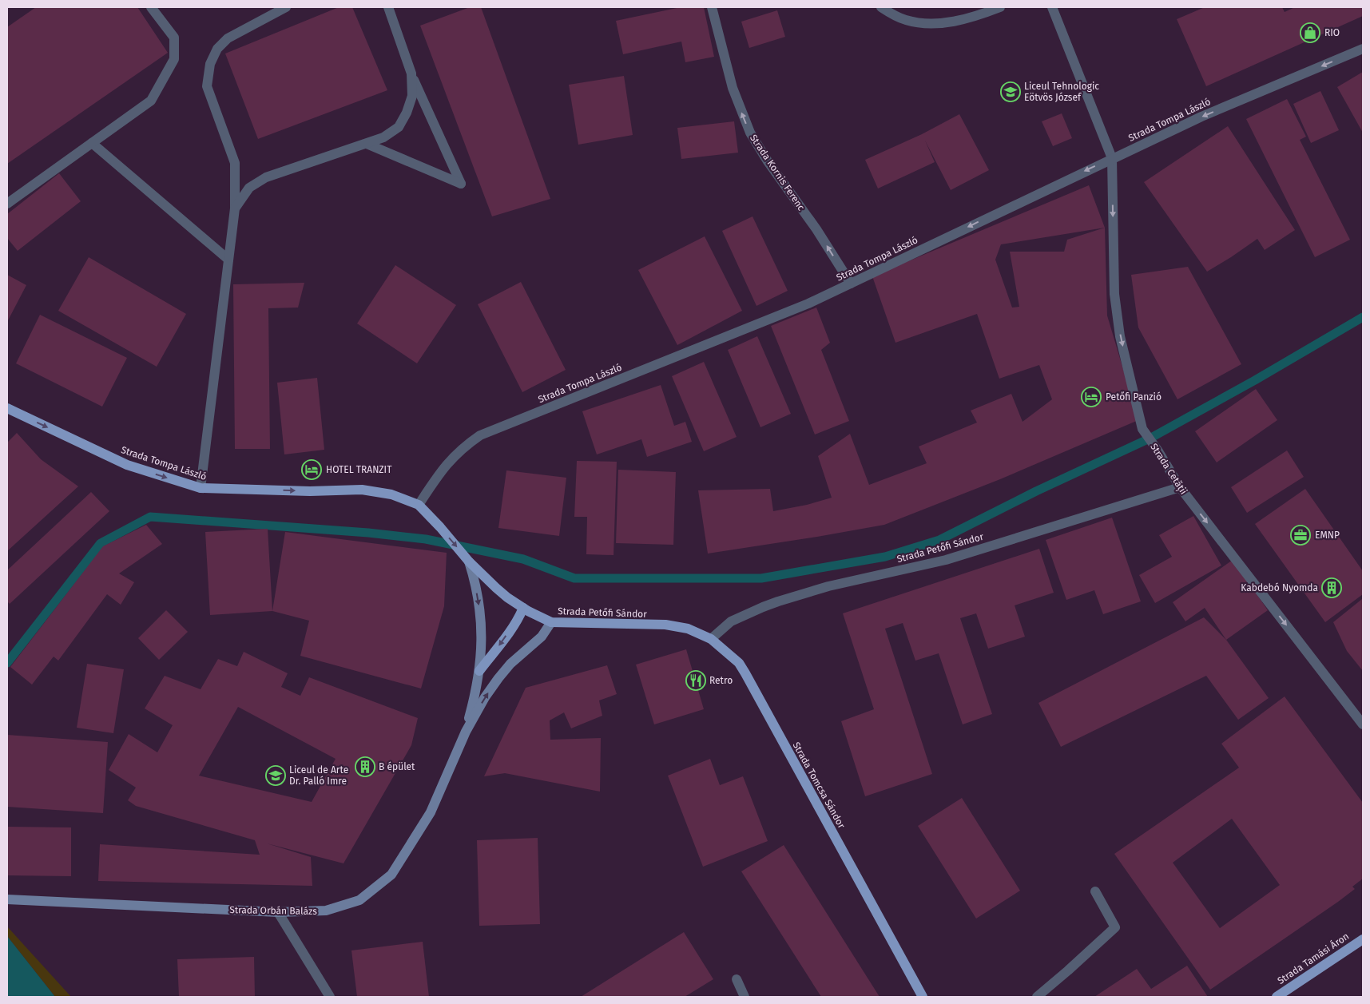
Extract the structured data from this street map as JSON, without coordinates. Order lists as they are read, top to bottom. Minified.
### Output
{"streets":{"main road":["Strada Tompa László","Strada Petőfi Sándor","Strada Tomcsa Sándor","Strada Orbán Balázs","Strada Tamási Áron"],"street":["Strada Kornis Ferenc","Strada Cetății"]},"crossings":[["Strada Tompa László","Strada Kornis Ferenc"],["Strada Tompa László","Strada Cetății"],["Strada Tompa László","Strada Petőfi Sándor"],["Strada Tompa László","Strada Orbán Balázs"],["Strada Cetății","Strada Petőfi Sándor"],["Strada Petőfi Sándor","Strada Tomcsa Sándor"],["Strada Petőfi Sándor","Strada Orbán Balázs"]],"one_way":["Strada Kornis Ferenc","Strada Cetății"],"places":{"shop":["RIO"],"school or university":["Liceul Tehnologic Eötvös József","Liceul de Arte Dr. Palló Imre"],"hotel":["Petőfi Panzió","HOTEL TRANZIT"],"office":["EMNP"],"building":["Kabdebó Nyomda","B épület"],"restaurant":["Retro"]}}
